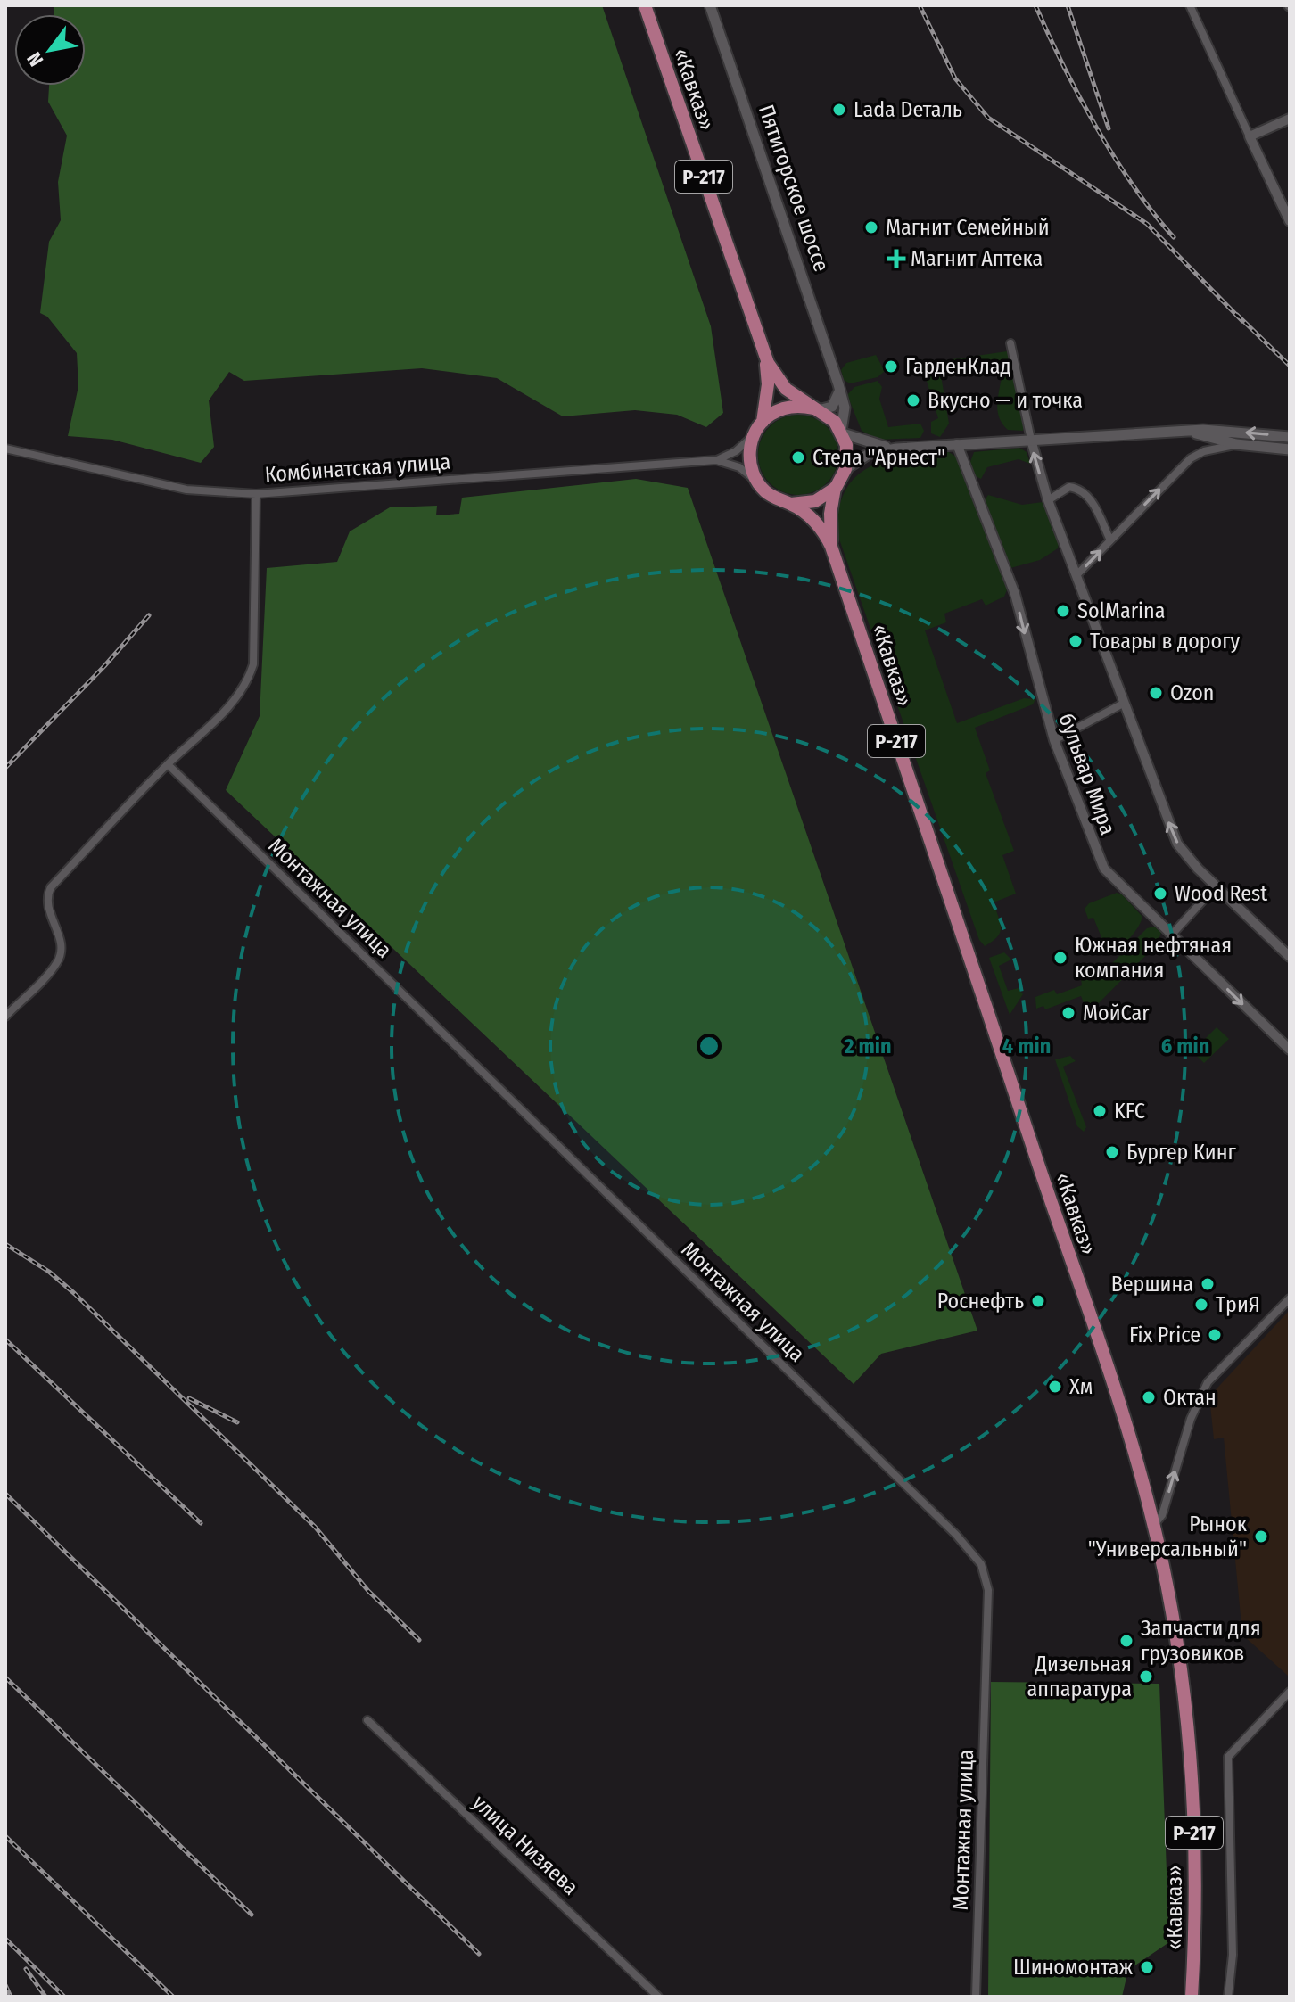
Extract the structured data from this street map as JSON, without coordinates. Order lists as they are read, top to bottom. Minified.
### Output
{"streets":{"highway":["«Кавказ»","Р-217"],"main road":["Пятигорское шоссе"],"street":["Комбинатская улица","бульвар Мира","Монтажная улица","улица Низяева"]},"crossings":[["«Кавказ»","Пятигорское шоссе"],["«Кавказ»","Комбинатская улица"],["Пятигорское шоссе","Комбинатская улица"]],"places":{"other":["Lada Dеталь","Магнит Семейный","ГарденКлад","Вкусно — и точка","Стела \"Арнест\"","SolMarina","Товары в дорогу","Ozon","Wood Rest","Южная нефтяная компания","МойCar","KFC","Бургер Кинг","Вершина","Роснефть","ТриЯ","Fix Price","Хм","Октан","Рынок \"Универсальный\"","Запчасти для грузовиков","Дизельная аппаратура","Шиномонтаж"],"health":["Магнит Аптека"]},"north":"bottom left","rings":["2 min","4 min","6 min"]}
